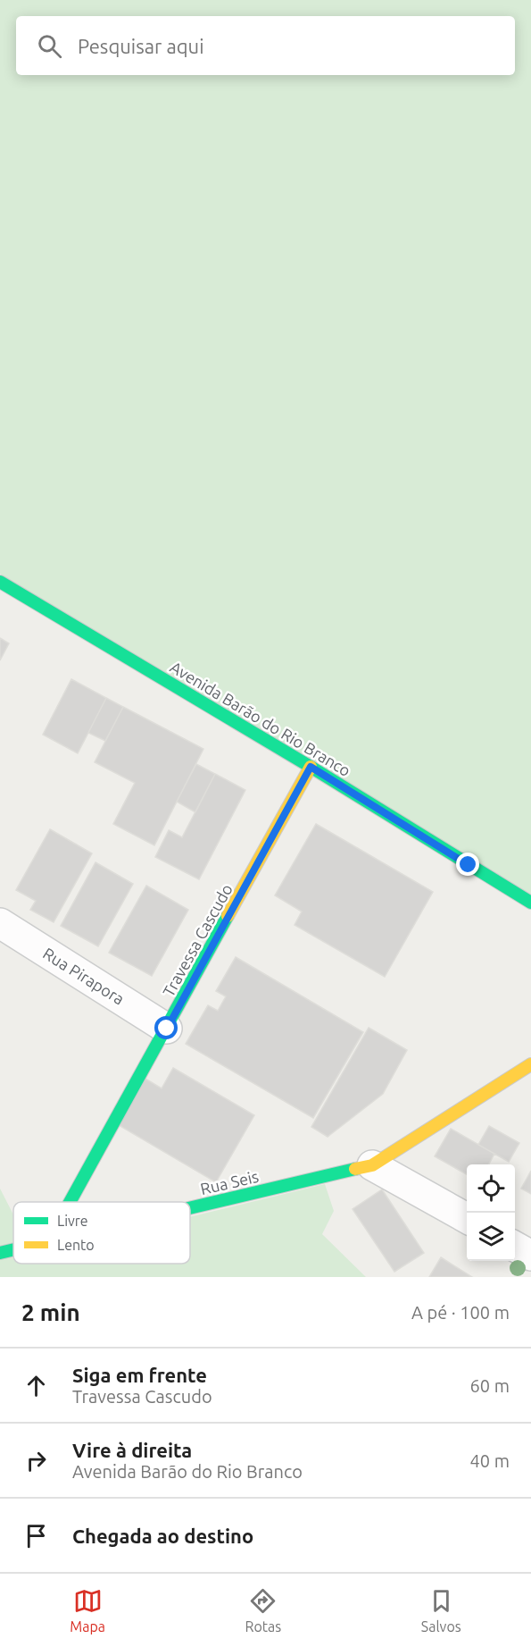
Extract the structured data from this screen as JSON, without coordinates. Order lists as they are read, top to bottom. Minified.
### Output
{"streets":{"street":["Avenida Barão do Rio Branco","Travessa Cascudo","Rua Pirapora","Rua Seis"]},"crossings":[["Avenida Barão do Rio Branco","Travessa Cascudo"],["Travessa Cascudo","Rua Pirapora"]],"legend":["Livre","Lento"],"page":{"search":"Pesquisar aqui","heading":["2 min","A pé · 100 m"],"list":[["Siga em frente","Travessa Cascudo","60 m"],["Vire à direita","Avenida Barão do Rio Branco","40 m"],"Chegada ao destino"],"nav":["Mapa","Rotas","Salvos"]}}
